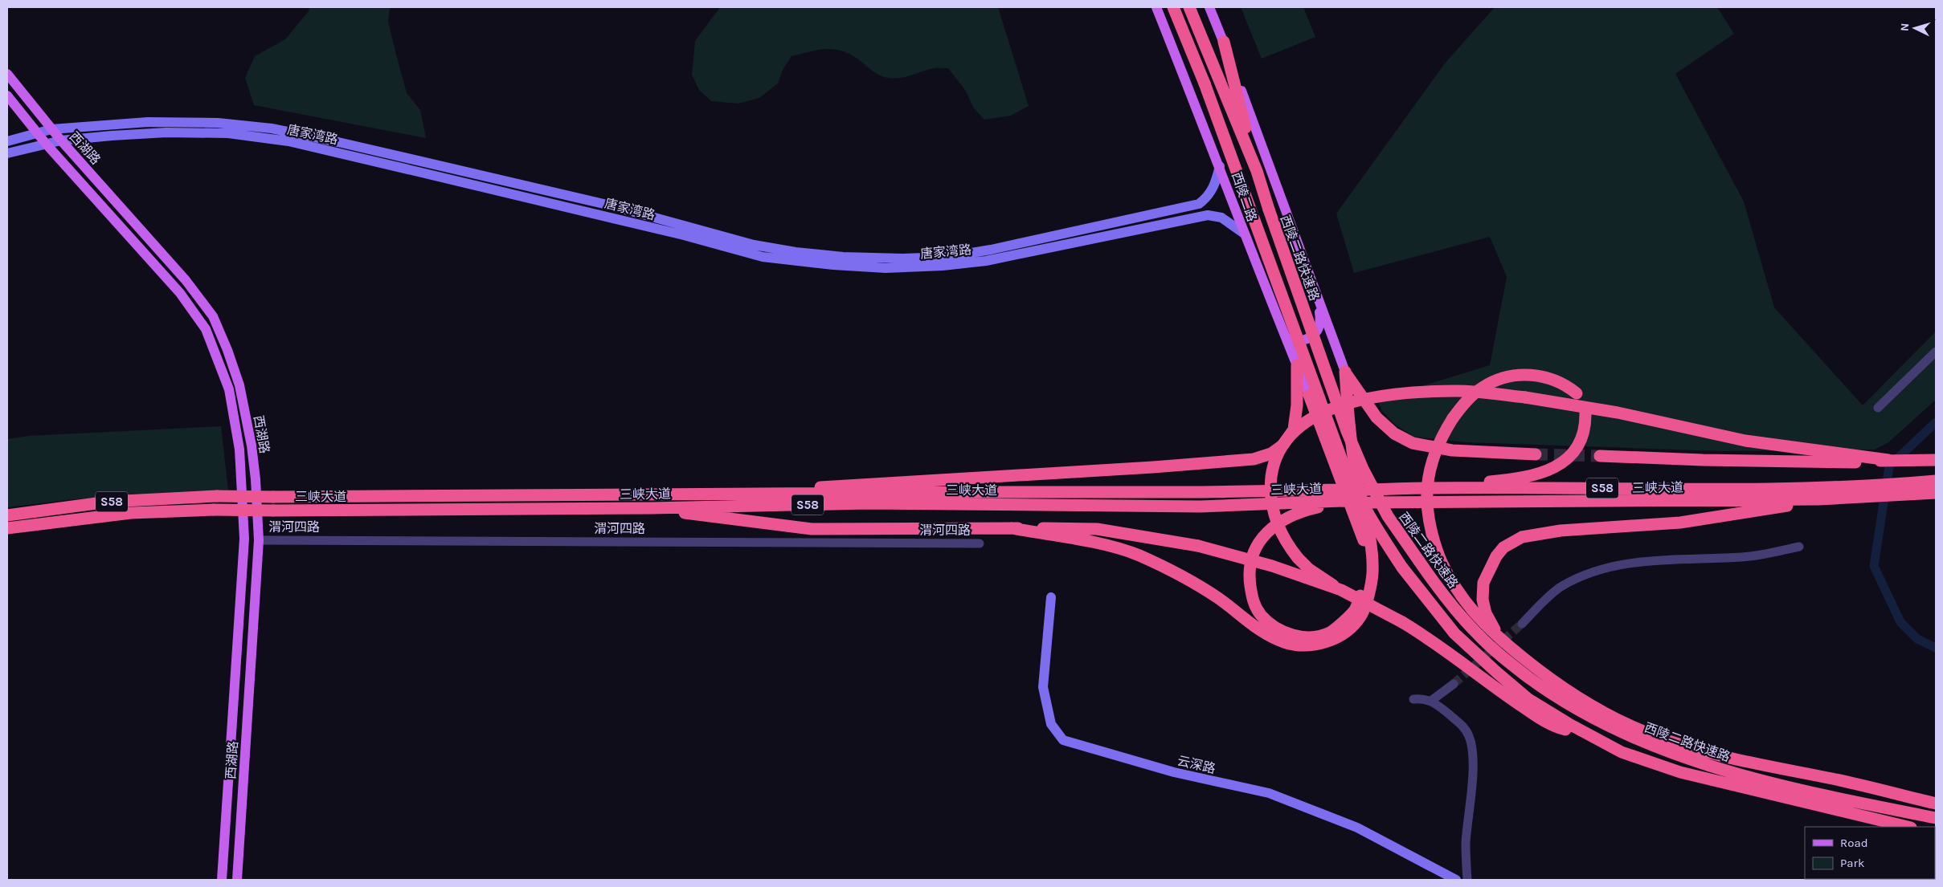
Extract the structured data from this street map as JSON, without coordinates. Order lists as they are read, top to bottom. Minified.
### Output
{"streets":{"highway":["西陵二路快速路","三峡大道","S58"],"main road":["唐家湾路","西湖路","西陵二路","云深路"],"street":["渭河四路"]},"crossings":[["唐家湾路","西湖路"],["唐家湾路","西陵二路"],["西湖路","渭河四路"]],"legend":["Road","Park"],"north":"left"}
